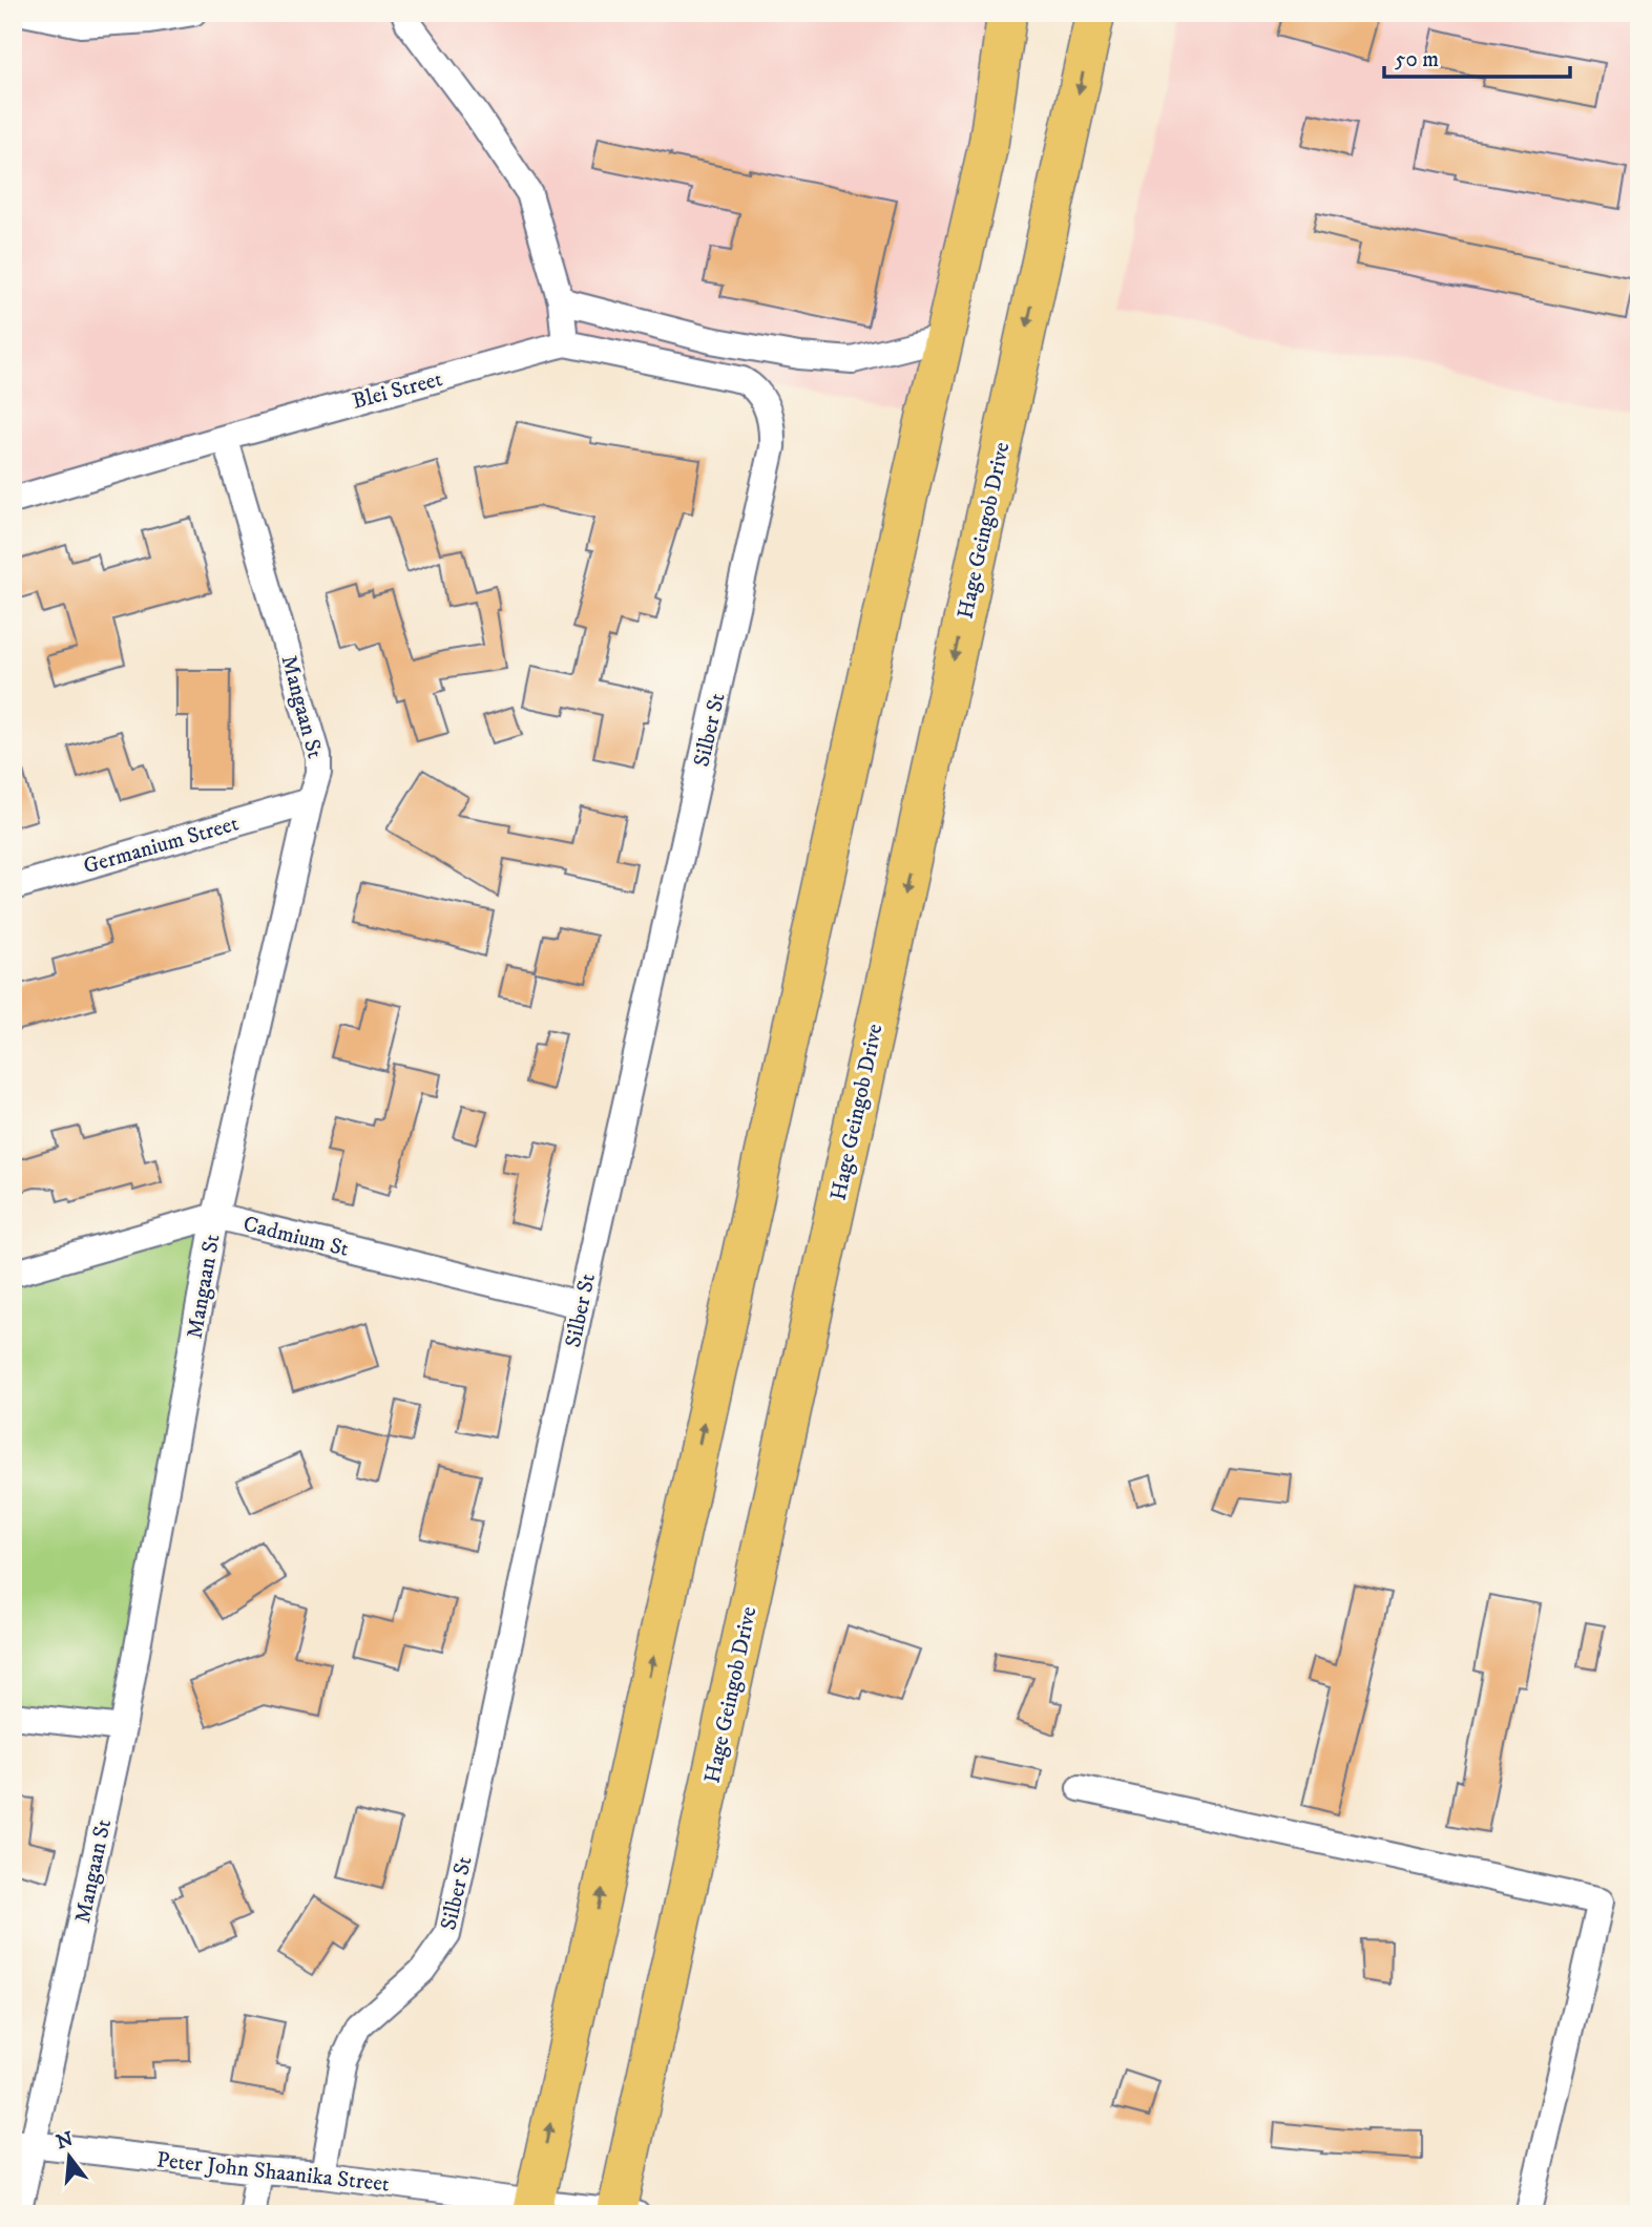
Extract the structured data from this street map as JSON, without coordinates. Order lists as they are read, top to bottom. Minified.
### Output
{"streets":{"highway":["Hage Geingob Drive"],"street":["Blei Street","Mangaan St","Silber St","Germanium Street","Cadmium St","Peter John Shaanika Street"]},"crossings":[["Blei Street","Mangaan St"],["Blei Street","Silber St"],["Hage Geingob Drive","Peter John Shaanika Street"],["Mangaan St","Germanium Street"],["Mangaan St","Cadmium St"],["Mangaan St","Peter John Shaanika Street"],["Silber St","Cadmium St"],["Silber St","Peter John Shaanika Street"]],"scale_bar":"50 m","north":"top"}
